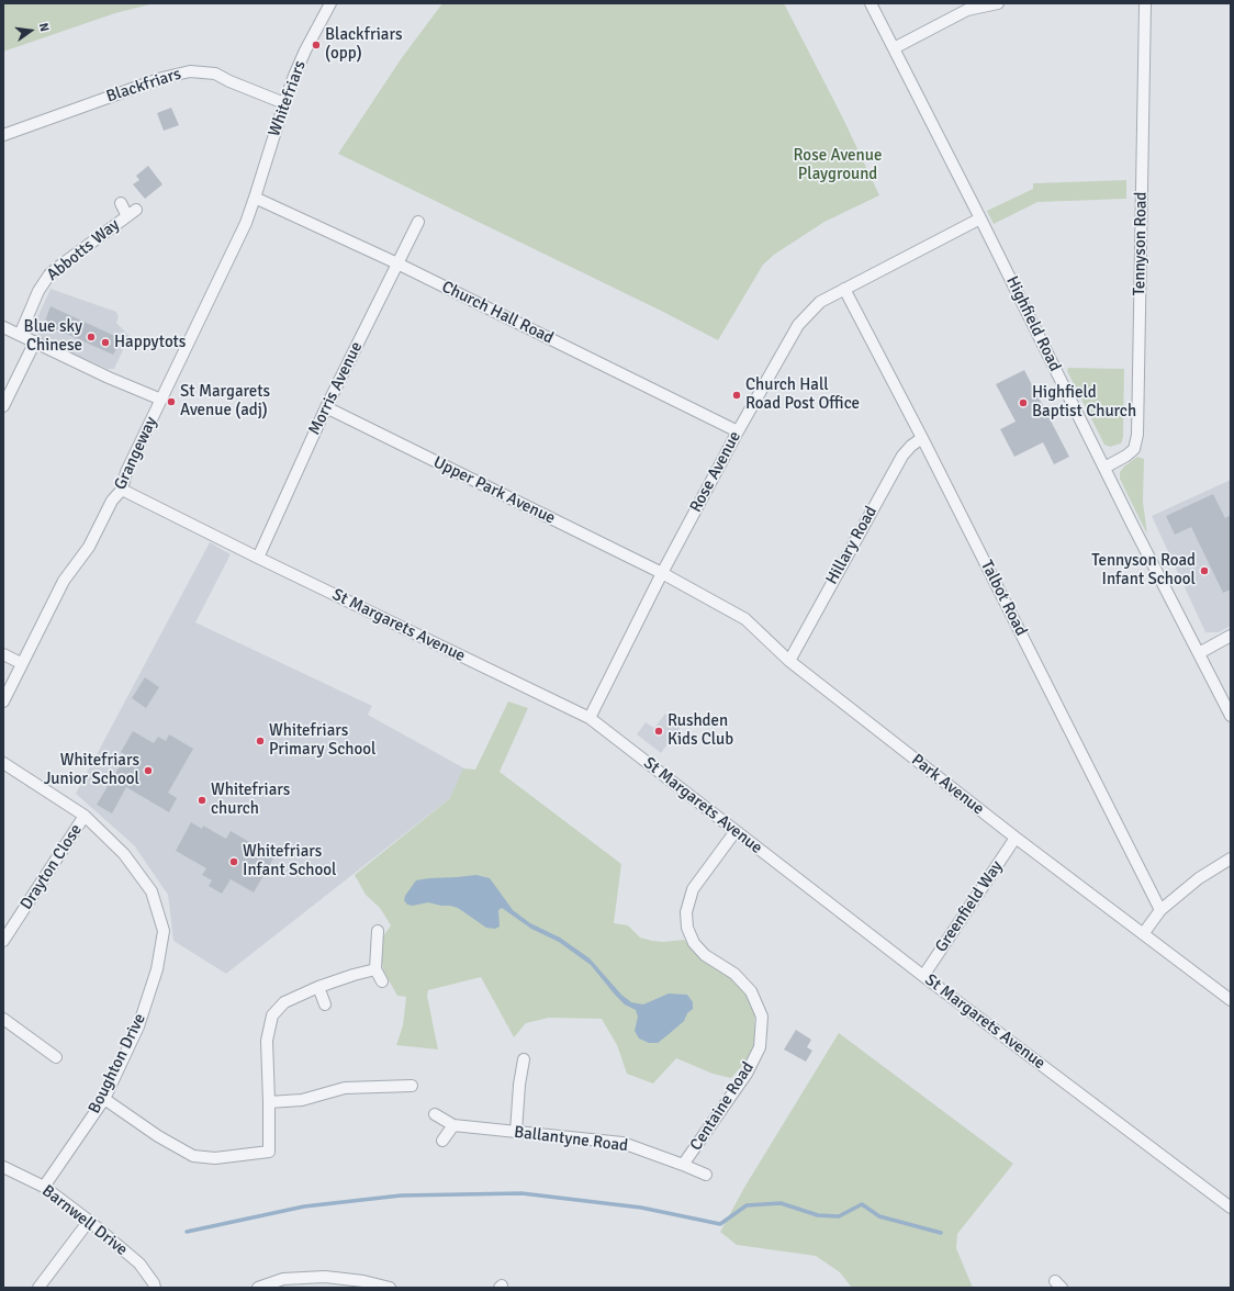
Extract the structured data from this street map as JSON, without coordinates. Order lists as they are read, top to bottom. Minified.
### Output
{"streets":{"street":["Blackfriars","Whitefriars","Tennyson Road","Abbotts Way","Church Hall Road","Highfield Road","Morris Avenue","Grangeway","Rose Avenue","Upper Park Avenue","Hillary Road","Talbot Road","St Margarets Avenue","Park Avenue","Drayton Close","Greenfield Way","Boughton Drive","Centaine Road","Ballantyne Road","Barnwell Drive"]},"crossings":[["Blackfriars","Whitefriars"],["Whitefriars","Church Hall Road"],["Whitefriars","Grangeway"],["Tennyson Road","Highfield Road"],["Church Hall Road","Morris Avenue"],["Church Hall Road","Grangeway"],["Church Hall Road","Rose Avenue"],["Highfield Road","Rose Avenue"],["Morris Avenue","Upper Park Avenue"],["Morris Avenue","St Margarets Avenue"],["Grangeway","St Margarets Avenue"],["Rose Avenue","Upper Park Avenue"],["Rose Avenue","Talbot Road"],["Rose Avenue","St Margarets Avenue"],["Rose Avenue","Park Avenue"],["Upper Park Avenue","Park Avenue"],["Hillary Road","Talbot Road"],["Hillary Road","Park Avenue"],["St Margarets Avenue","Greenfield Way"],["St Margarets Avenue","Centaine Road"],["Park Avenue","Greenfield Way"],["Drayton Close","Boughton Drive"],["Boughton Drive","Barnwell Drive"],["Centaine Road","Ballantyne Road"]],"parks":["Rose Avenue Playground"],"places":["Blackfriars (opp)","Blue sky Chinese","Happytots","Church Hall Road Post Office","St Margarets Avenue (adj)","Highfield Baptist Church","Tennyson Road Infant School","Rushden Kids Club","Whitefriars Primary School","Whitefriars Junior School","Whitefriars church","Whitefriars Infant School"],"north":"right"}
